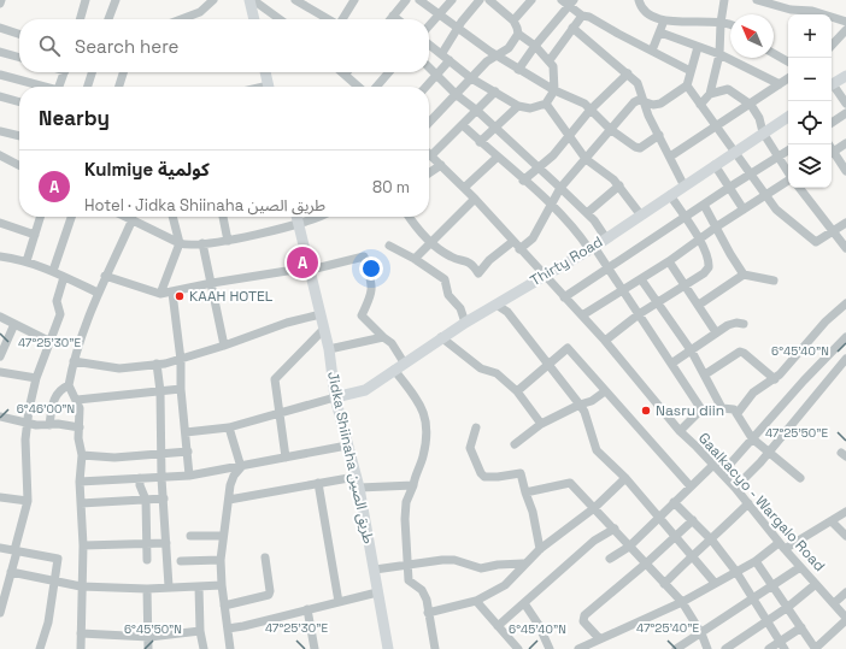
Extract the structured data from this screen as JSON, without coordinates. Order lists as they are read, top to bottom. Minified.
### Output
{"streets":{"main road":["Thirty Road","Jidka Shiinaha طريق الصين"],"street":["Gaalkacyo - Wargalo Road"]},"crossings":[["Thirty Road","Jidka Shiinaha طريق الصين"],["Thirty Road","Gaalkacyo - Wargalo Road"]],"places":["KAAH HOTEL","Nasru diin"],"north":"top left","page":{"map_buttons":["+","−"],"search":"Search here","heading":"Nearby","list":[{"mark":"A","name":"Kulmiye كولمية","note":"Hotel · Jidka Shiinaha طريق الصين","value":"80 m"}],"pins":"A"},"coordinates":["47°25'30\"E","6°45'40\"N","6°46'00\"N","47°25'50\"E","47°25'40\"E","6°45'50\"N"]}
